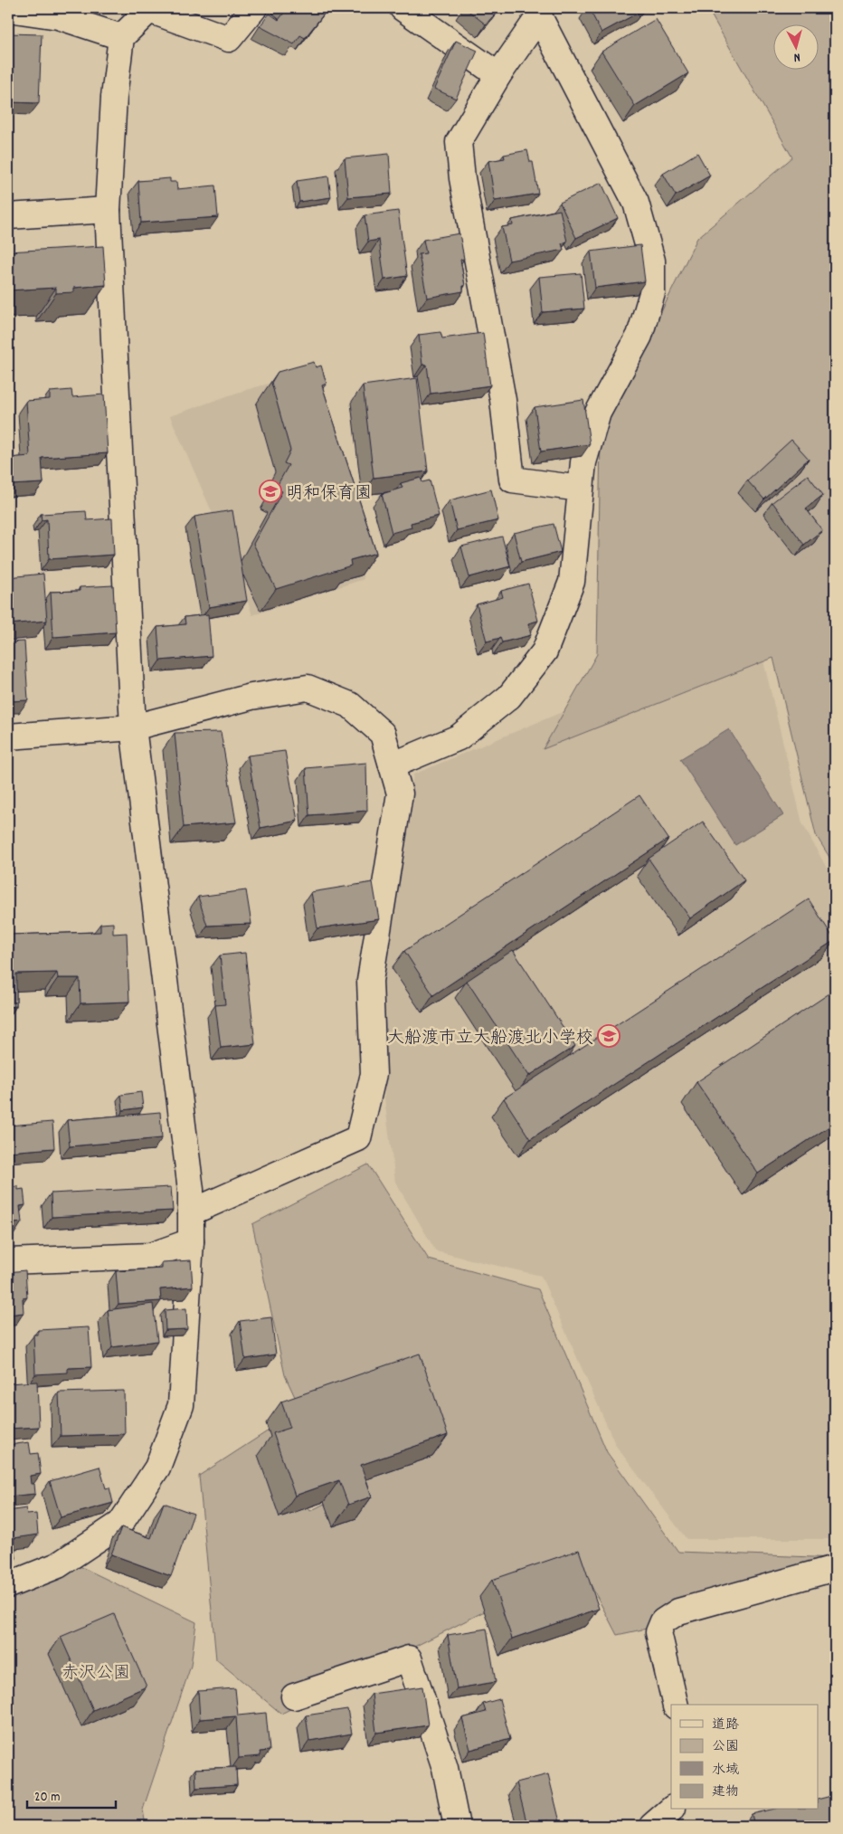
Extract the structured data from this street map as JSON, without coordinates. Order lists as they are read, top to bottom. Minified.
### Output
{"parks":["赤沢公園"],"places":{"school or university":["明和保育園","大船渡市立大船渡北小学校"]},"legend":["道路","公園","水域","建物"],"scale_bar":"20 m","north":"bottom"}
